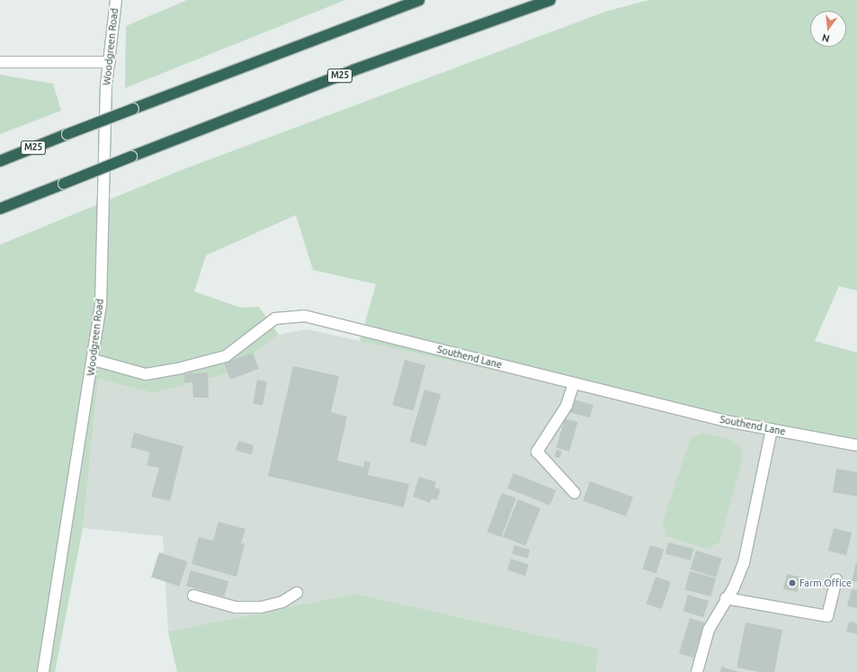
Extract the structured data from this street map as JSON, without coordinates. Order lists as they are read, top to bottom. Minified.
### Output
{"streets":{"highway":["M25"],"street":["Woodgreen Road","Southend Lane"]},"crossings":[["Woodgreen Road","Southend Lane"]],"places":["Farm Office"],"north":"bottom"}
